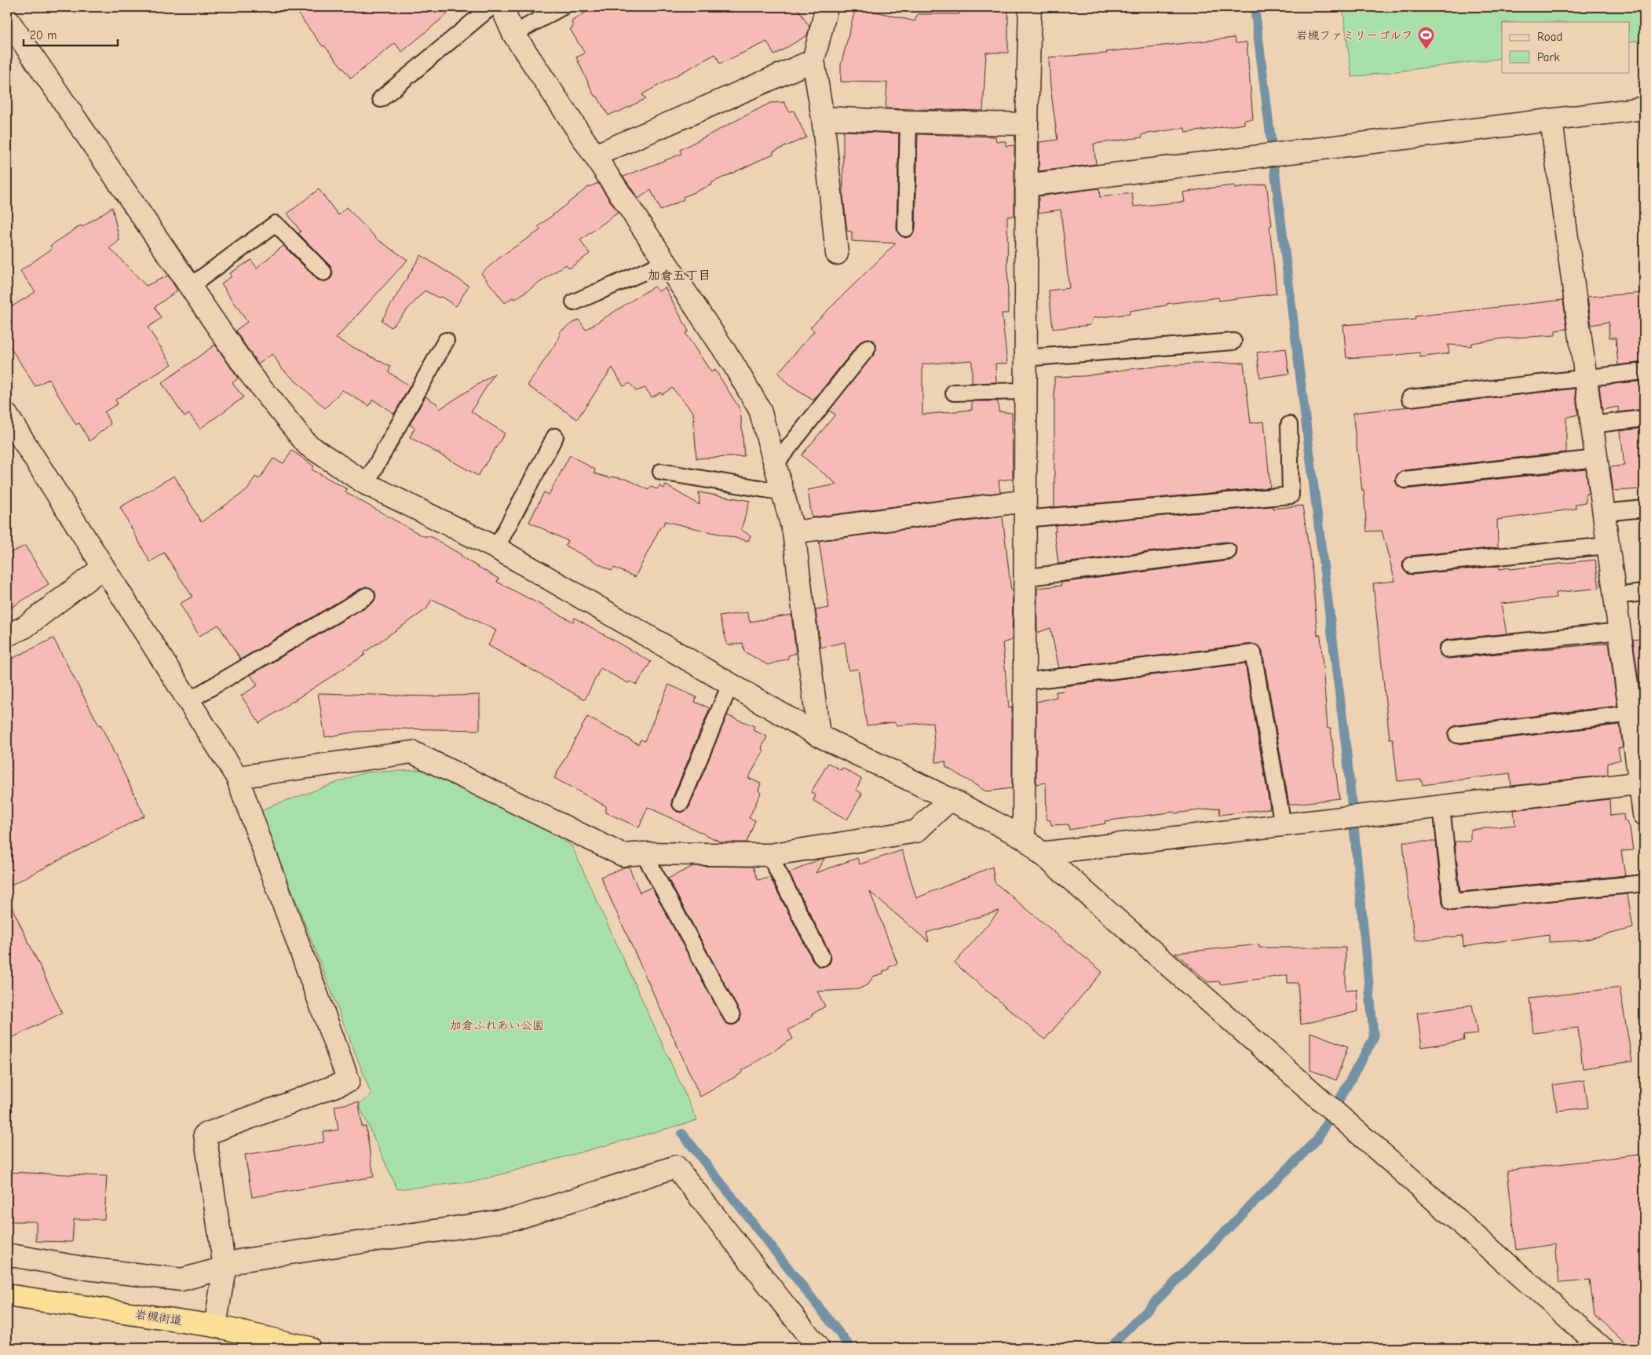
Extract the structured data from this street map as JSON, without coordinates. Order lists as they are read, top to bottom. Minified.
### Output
{"streets":{"highway":["岩槻街道"]},"districts":["加倉五丁目"],"parks":["加倉ふれあい公園"],"places":{"sports":["岩槻ファミリーゴルフ"]},"legend":["Road","Park"],"scale_bar":"20 m"}
